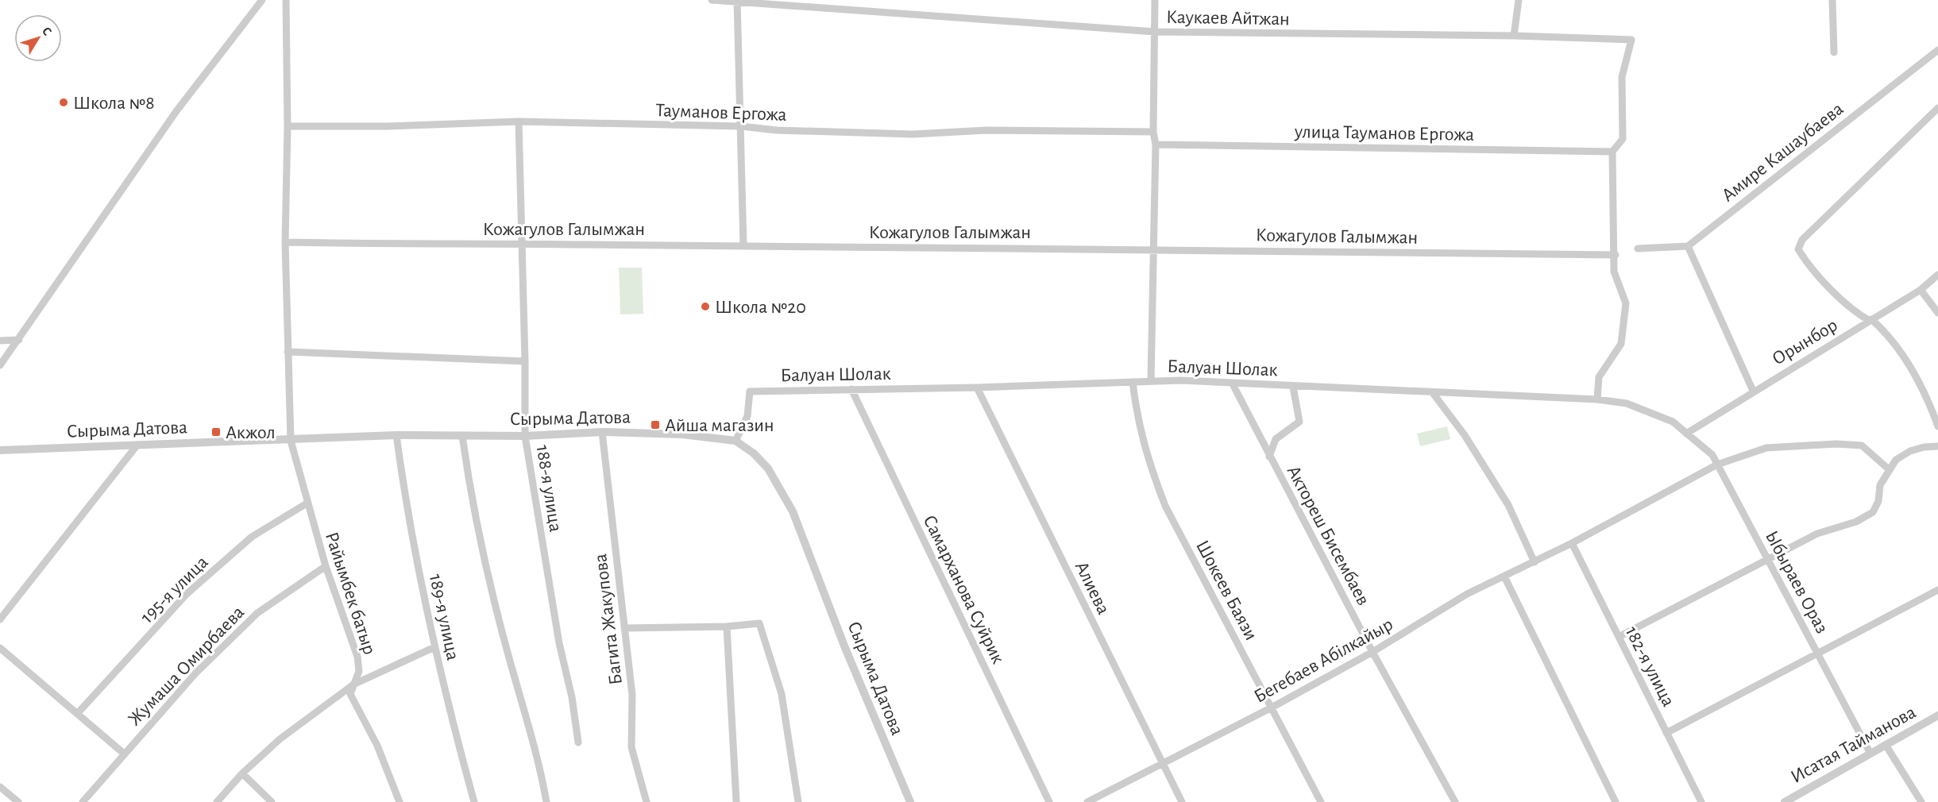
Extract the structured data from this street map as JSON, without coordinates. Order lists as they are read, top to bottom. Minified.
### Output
{"streets":{"street":["Каукаев Айтжан","Тауманов Ергожа","улица Тауманов Ергожа","Амире Кашаубаева","Кожагулов Галымжан","Орынбор","Балуан Шолак","Сырыма Датова","188-я улица","Актореш Бисембаев","Ыбыраев Ораз","Алиева","195-я улица","Самарханова Суйрик","Шокеев Баязи","Райымбек батыр","189-я улица","Багита Жакупова","Бегебаев Абілкайыр","Жумаша Омирбаева","182-я улица","Исатая Тайманова"]},"crossings":[["Каукаев Айтжан","улица Тауманов Ергожа"],["Тауманов Ергожа","188-я улица"],["Тауманов Ергожа","Райымбек батыр"],["Кожагулов Галымжан","188-я улица"],["Кожагулов Галымжан","Райымбек батыр"],["Орынбор","Балуан Шолак"],["Орынбор","Ыбыраев Ораз"],["Балуан Шолак","Сырыма Датова"],["Балуан Шолак","Актореш Бисембаев"],["Балуан Шолак","Ыбыраев Ораз"],["Балуан Шолак","Алиева"],["Балуан Шолак","Самарханова Суйрик"],["Балуан Шолак","Шокеев Баязи"],["Сырыма Датова","188-я улица"],["Сырыма Датова","Райымбек батыр"],["Сырыма Датова","189-я улица"],["Сырыма Датова","Багита Жакупова"],["Актореш Бисембаев","Бегебаев Абілкайыр"],["Ыбыраев Ораз","Бегебаев Абілкайыр"],["Ыбыраев Ораз","Исатая Тайманова"],["Алиева","Бегебаев Абілкайыр"],["195-я улица","Райымбек батыр"],["Шокеев Баязи","Бегебаев Абілкайыр"],["Райымбек батыр","Жумаша Омирбаева"],["Бегебаев Абілкайыр","182-я улица"]],"places":{"other":["Школа №8","Школа №20"],"transit":["Айша магазин","Акжол"]},"north":"top right"}
